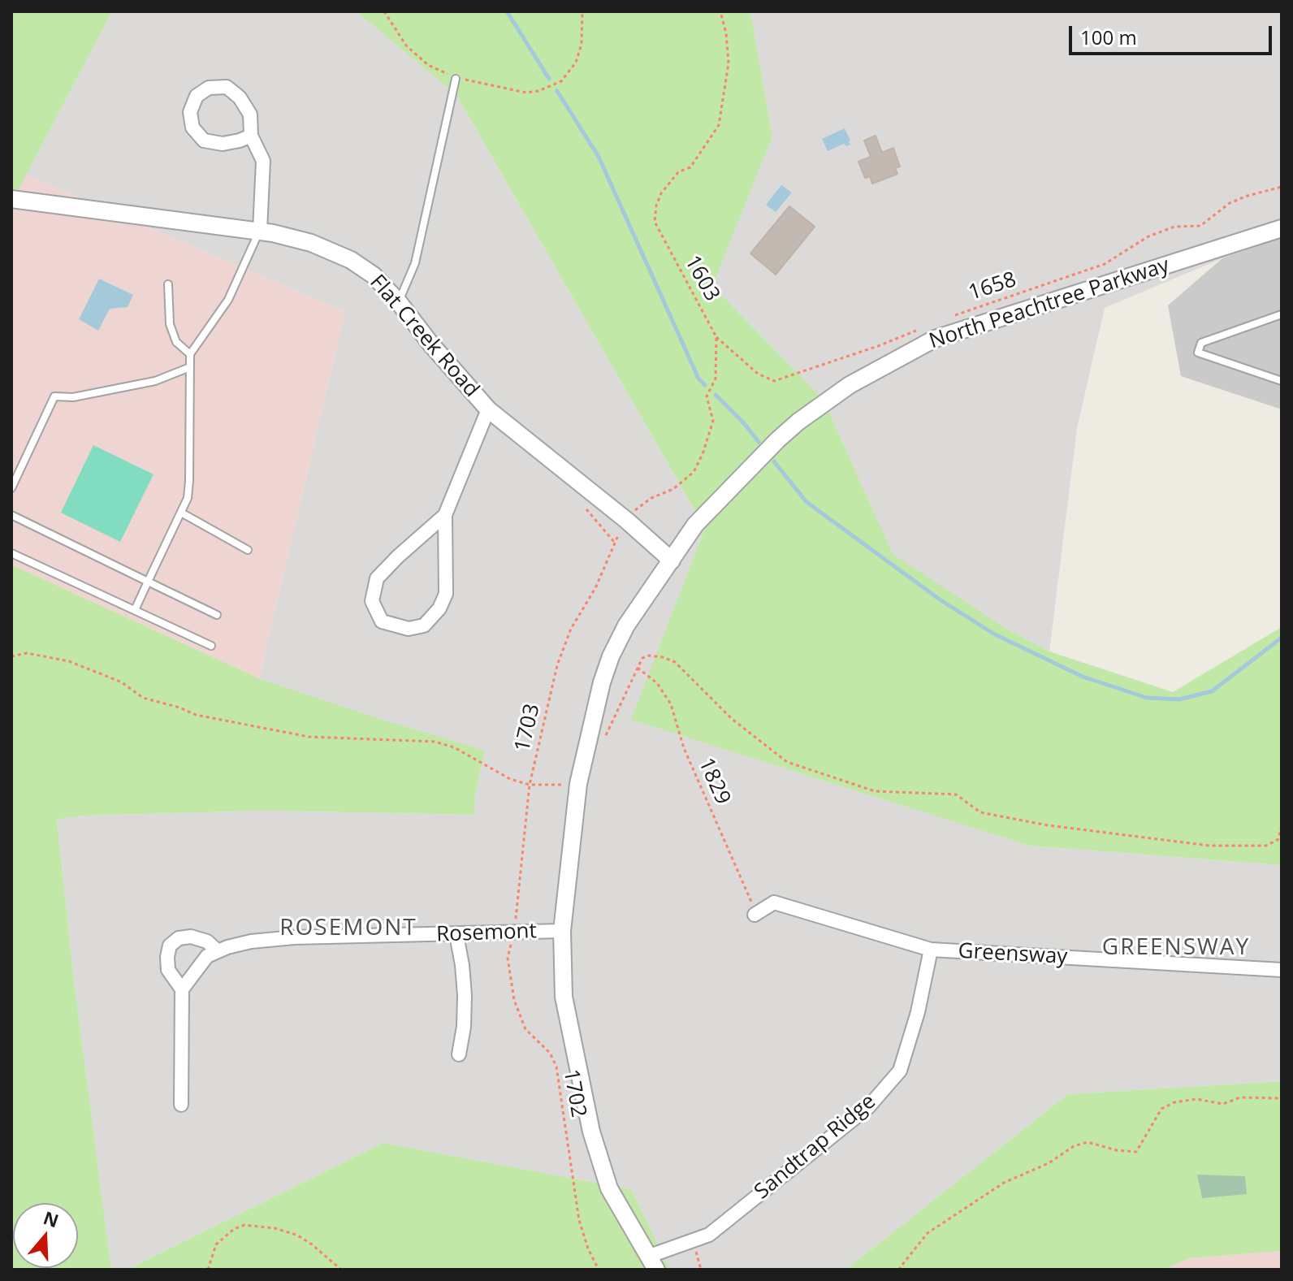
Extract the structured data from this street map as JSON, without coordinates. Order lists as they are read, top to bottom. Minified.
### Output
{"streets":{"street":["North Peachtree Parkway","Flat Creek Road","Rosemont","Greensway","Sandtrap Ridge"],"path":["1603","1658","1703","1829","1702"]},"crossings":[["1603","Flat Creek Road"],["1603","1703"],["North Peachtree Parkway","Flat Creek Road"],["North Peachtree Parkway","Rosemont"],["North Peachtree Parkway","Sandtrap Ridge"],["1703","Rosemont"],["1703","1702"],["1829","Greensway"],["Rosemont","1702"],["Greensway","Sandtrap Ridge"]],"districts":["ROSEMONT","GREENSWAY"],"scale_bar":"100 m","north":"top"}
